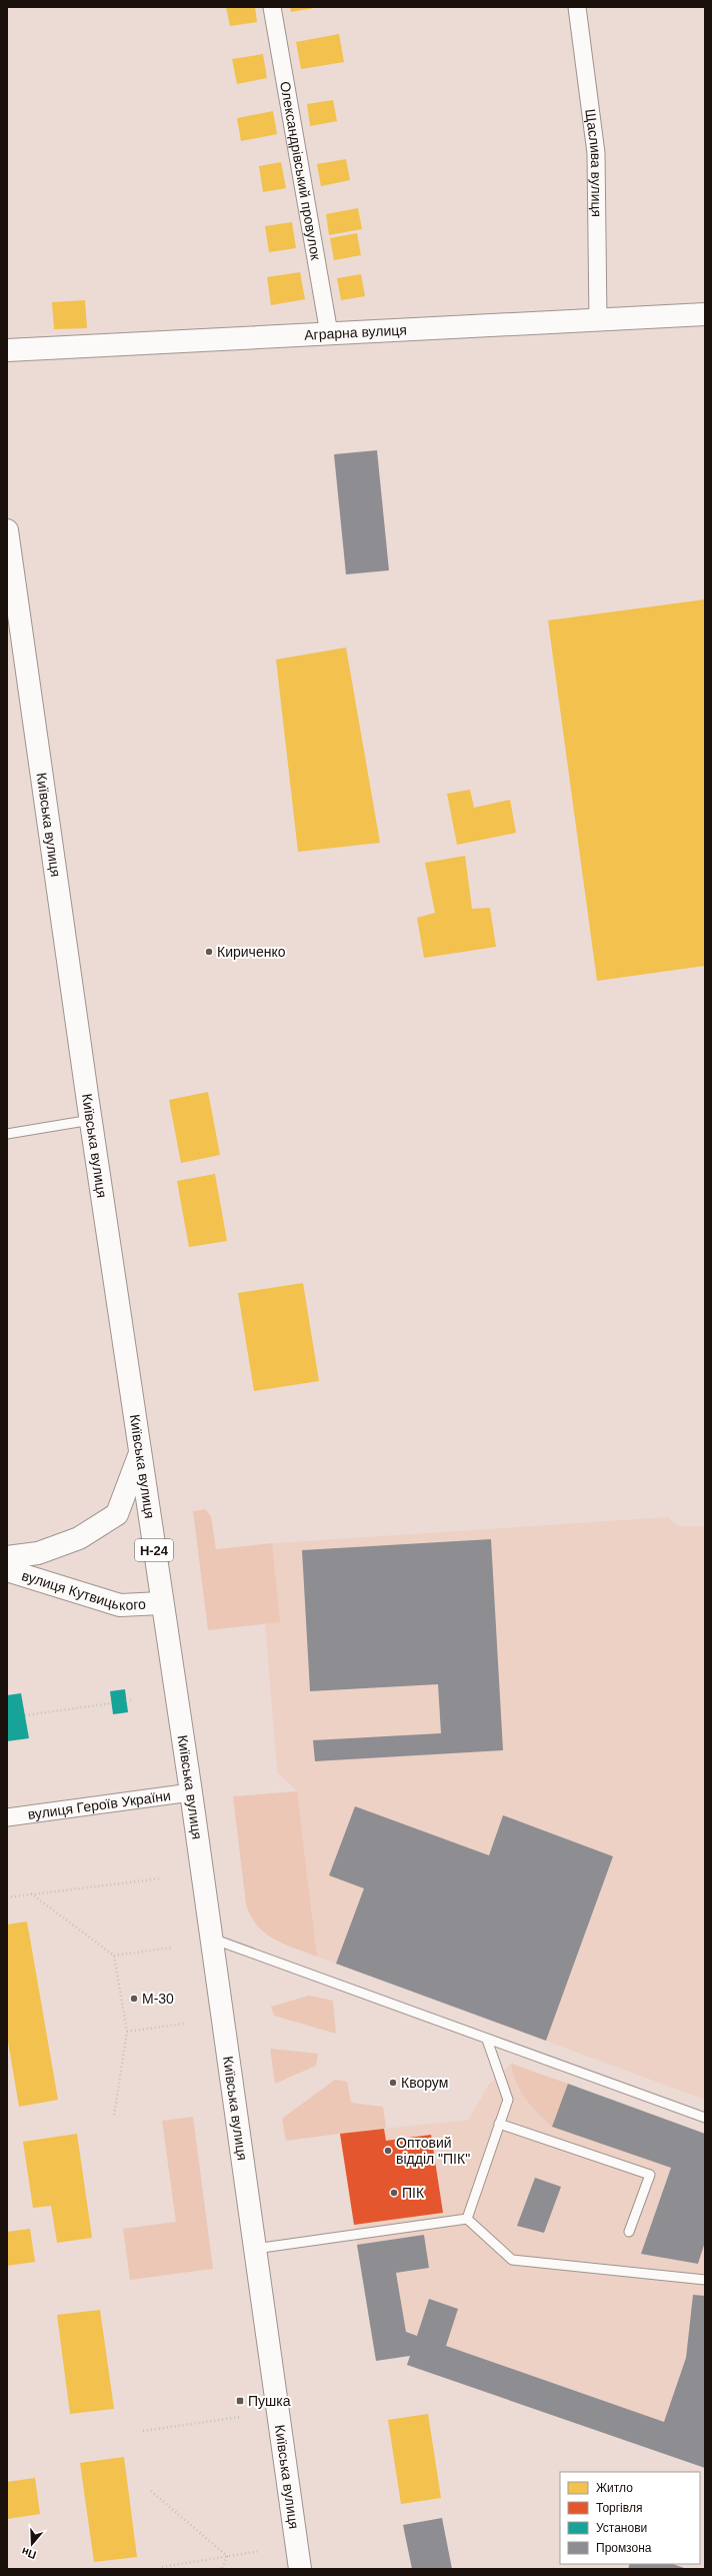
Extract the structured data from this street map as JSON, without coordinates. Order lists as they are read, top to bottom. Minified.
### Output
{"streets":{"main road":["Аграрна вулиця","Київська вулиця","Н-24","вулиця Кутвицького"],"street":["Щаслива вулиця","Олександрівський провулок","вулиця Героїв України"]},"crossings":[["Щаслива вулиця","Аграрна вулиця"],["Олександрівський провулок","Аграрна вулиця"],["Київська вулиця","вулиця Кутвицького"],["Київська вулиця","вулиця Героїв України"]],"places":{"other":["Кириченко","М-30","Кворум","Оптовий відділ \"ПІК\"","ПІК"],"transit":["Пушка"]},"legend":["Житло","Торгівля","Установи","Промзона"],"north":"bottom"}
